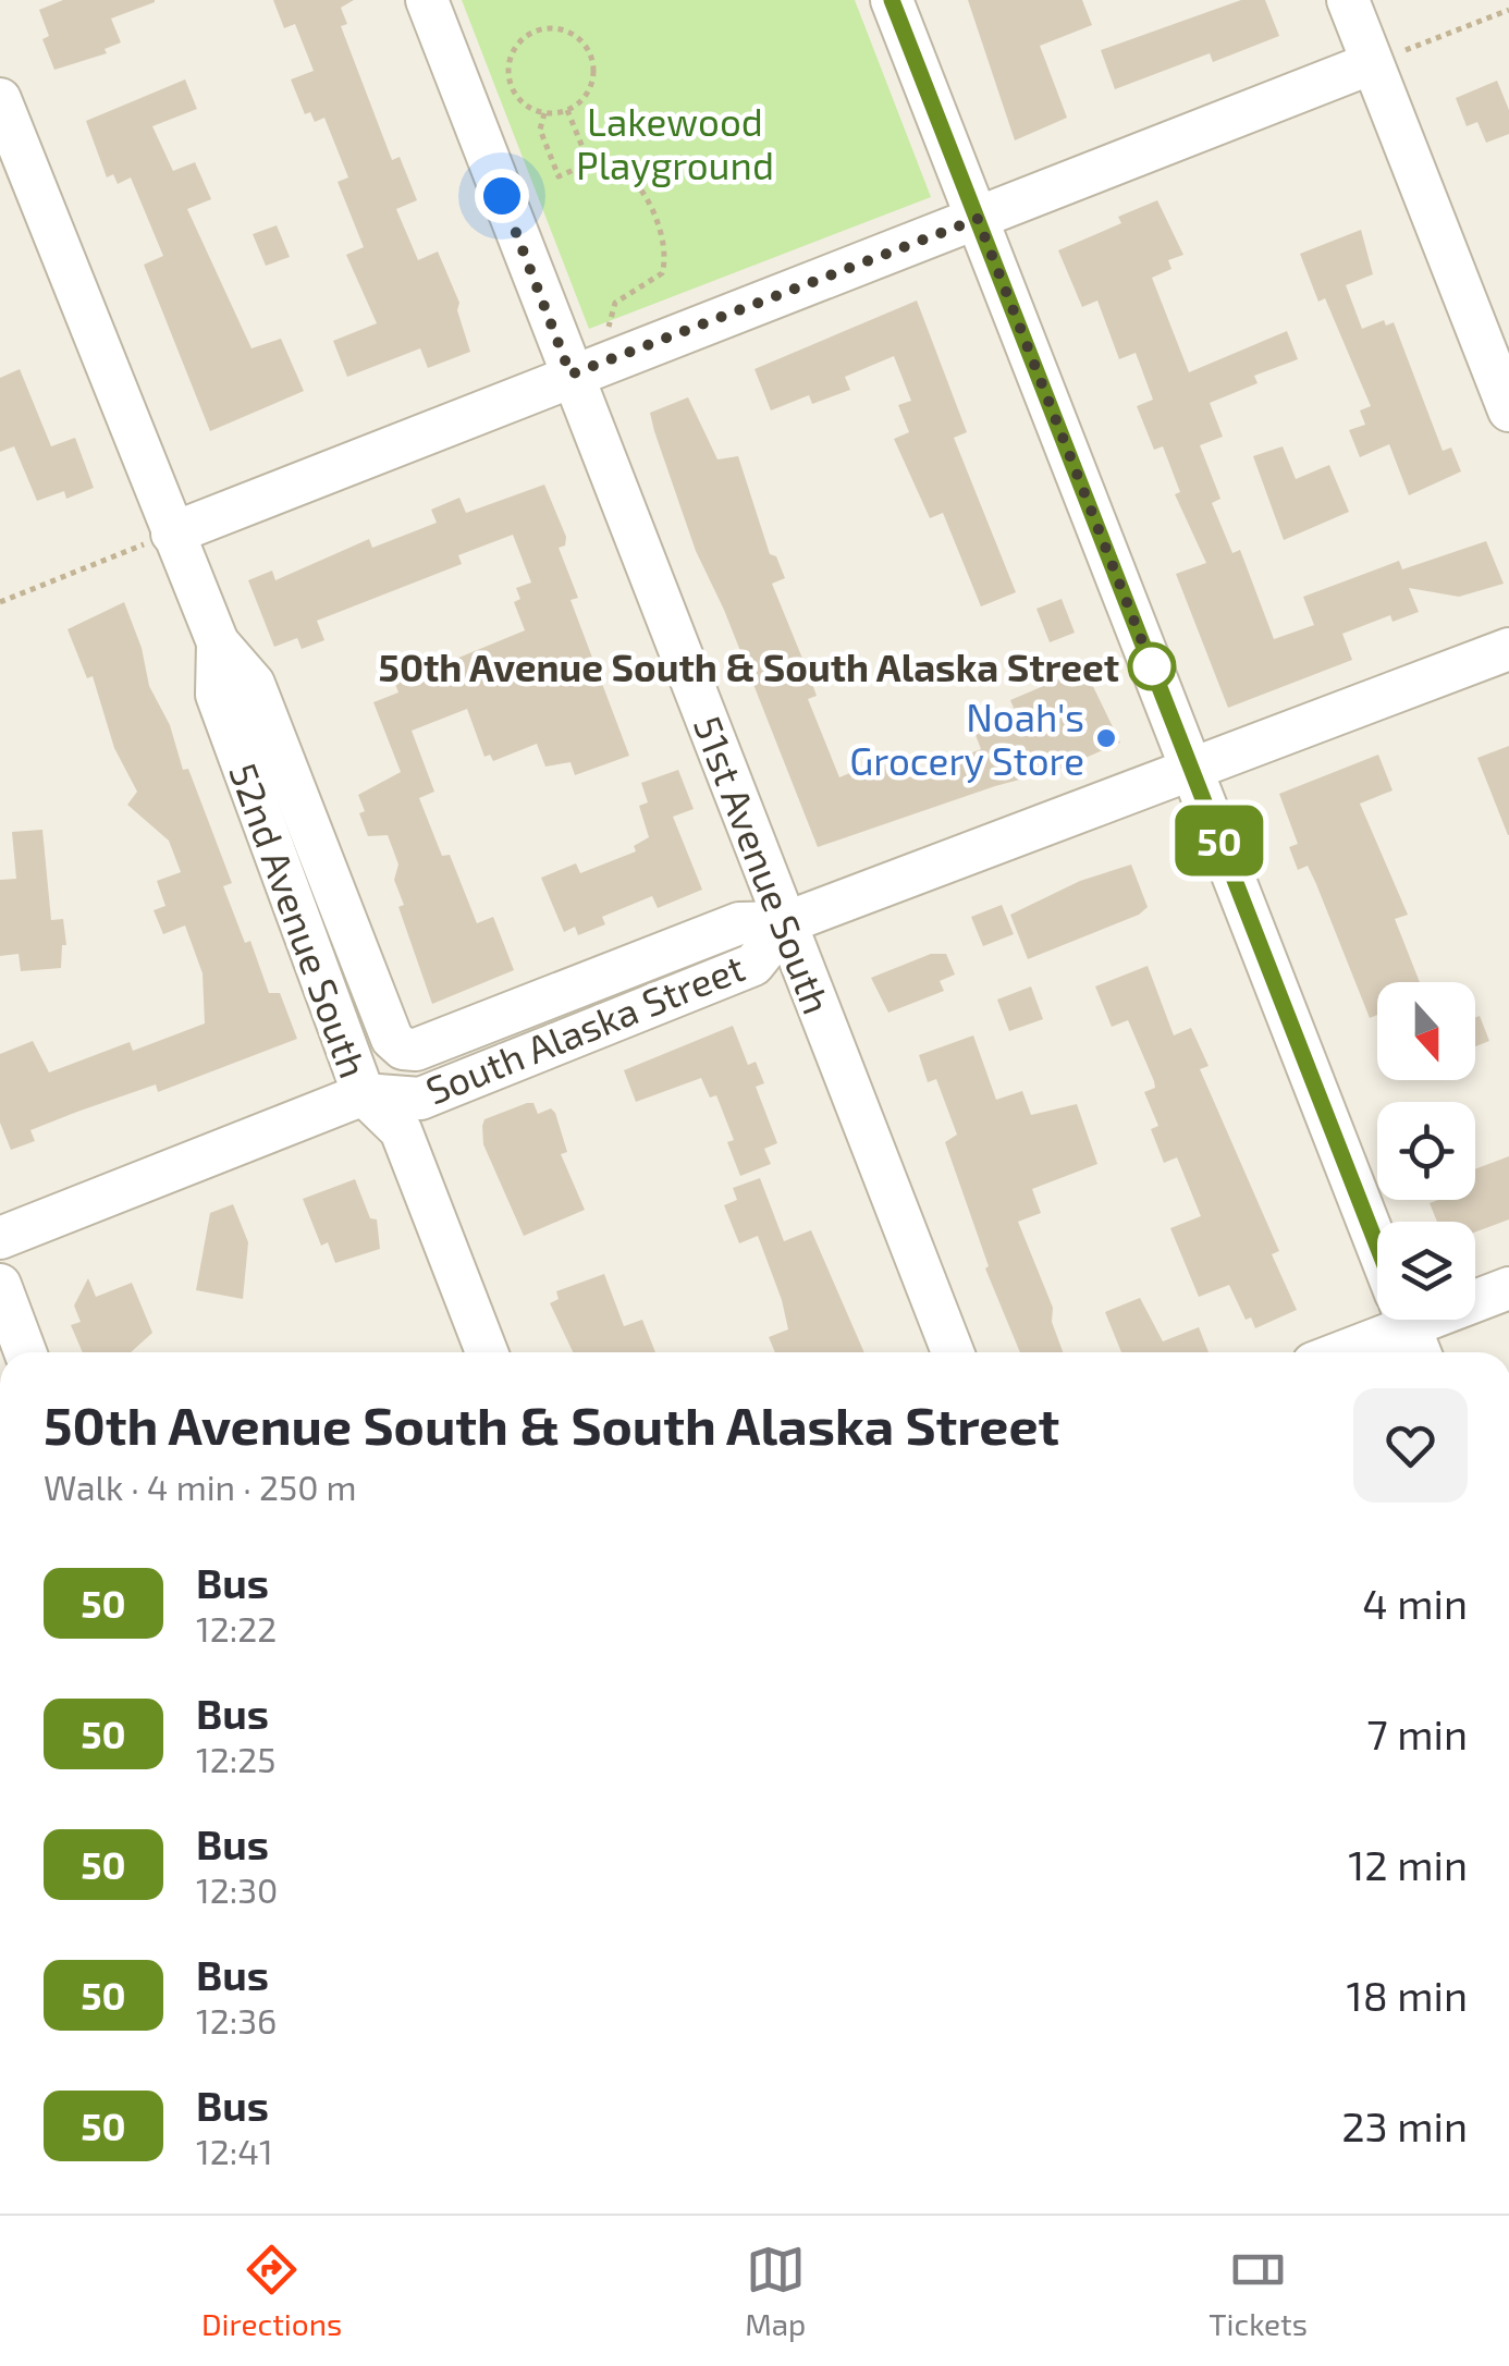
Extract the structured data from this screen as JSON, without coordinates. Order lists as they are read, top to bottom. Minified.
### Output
{"streets":{"street":["51st Avenue South","52nd Avenue South","South Alaska Street"]},"crossings":[["51st Avenue South","South Alaska Street"],["52nd Avenue South","South Alaska Street"]],"parks":["Lakewood Playground"],"places":["50th Avenue South & South Alaska Street","Noah's Grocery Store"],"lines":["bus line 50"],"north":"bottom","page":{"on_map":"50","heading":["50th Avenue South & South Alaska Street","Walk · 4 min · 250 m"],"list":[{"mark":"50","name":"Bus","note":"12:22","value":"4 min"},{"mark":"50","name":"Bus","note":"12:25","value":"7 min"},{"mark":"50","name":"Bus","note":"12:30","value":"12 min"},{"mark":"50","name":"Bus","note":"12:36","value":"18 min"},{"mark":"50","name":"Bus","note":"12:41","value":"23 min"}],"tabs":["Directions","Map","Tickets"]}}
